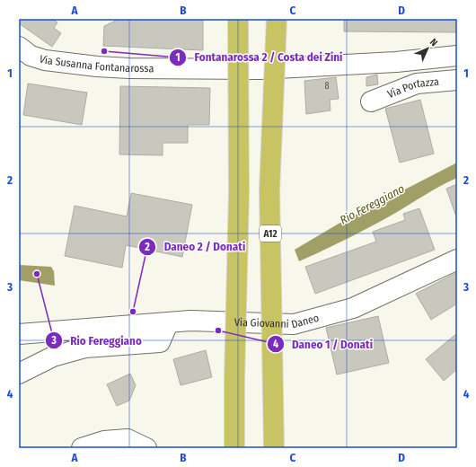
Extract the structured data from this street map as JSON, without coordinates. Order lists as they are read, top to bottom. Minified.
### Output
{"streets":{"highway":["A12"],"street":["Via Susanna Fontanarossa","Via Portazza","Via Giovanni Daneo"]},"water":["Rio Fereggiano"],"places":["Fontanarossa 2 / Costa dei Zini","Rio Fereggiano","Daneo 2 / Donati","Daneo 1 / Donati"],"house_numbers":["8"],"north":"top right","grid":{"columns":["A","B","C","D"],"rows":["1","2","3","4"]}}
